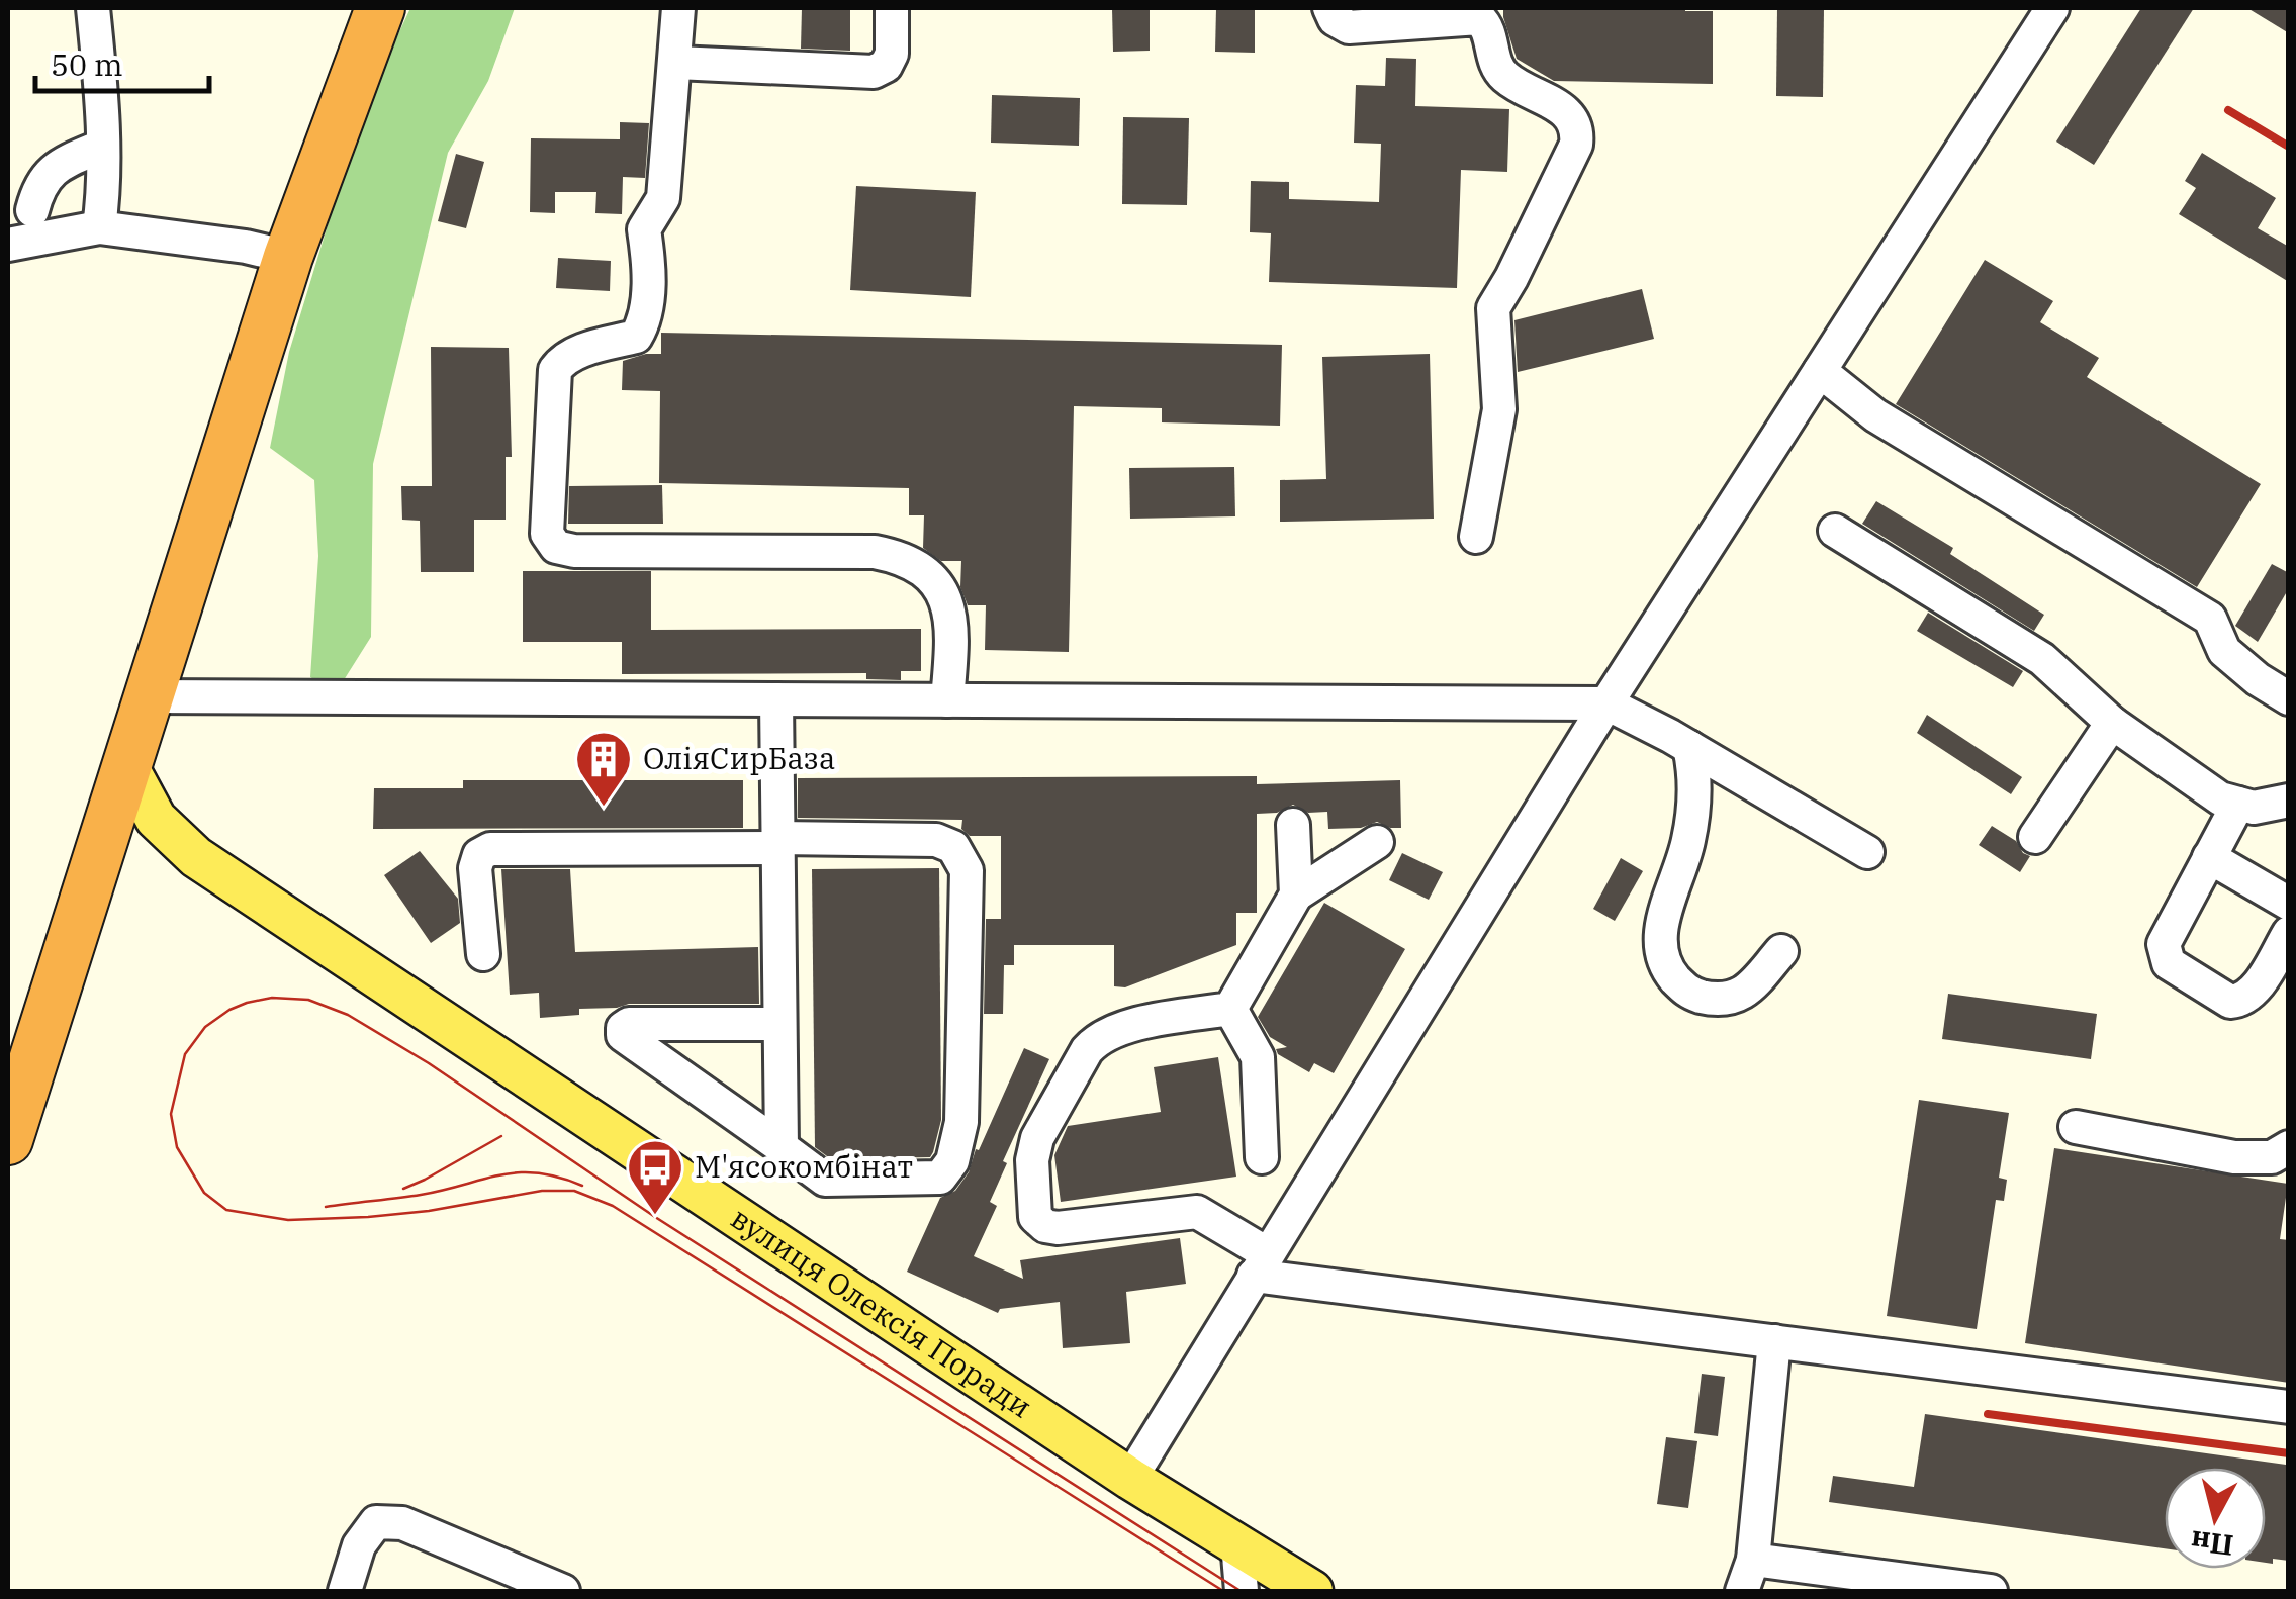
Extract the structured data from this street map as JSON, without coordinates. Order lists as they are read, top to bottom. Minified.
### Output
{"streets":{"main road":["вулиця Олексія Поради"]},"places":{"building":["ОліяСирБаза"],"bus stop":["М'ясокомбінат"]},"scale_bar":"50 m","north":"bottom"}
